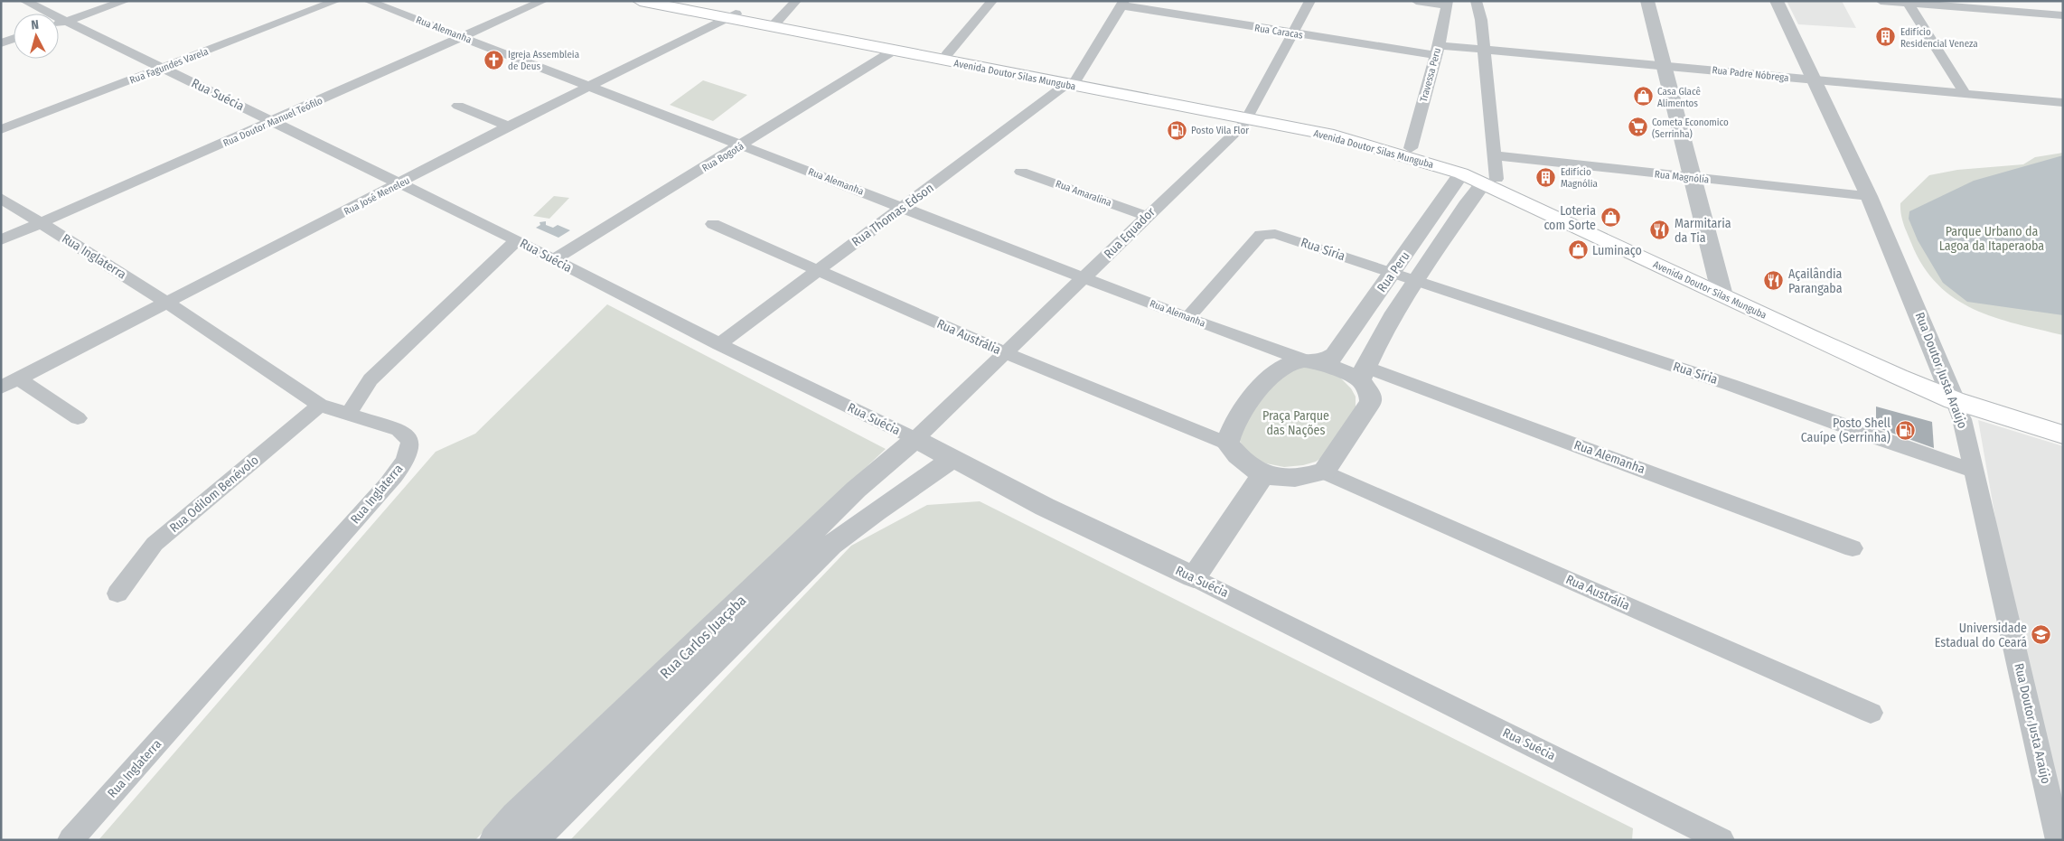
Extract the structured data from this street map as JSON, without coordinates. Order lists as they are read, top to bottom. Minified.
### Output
{"streets":{"main road":["Avenida Doutor Silas Munguba"],"street":["Rua Alemanha","Rua Caracas","Rua Fagundes Varela","Rua Padre Nóbrega","Travessa Peru","Rua Suécia","Rua Doutor Manuel Teófilo","Rua Bogotá","Rua Magnólia","Rua Amaralina","Rua José Meneleu","Rua Thomas Edson","Rua Equador","Rua Síria","Rua Inglaterra","Rua Peru","Rua Austrália","Rua Doutor Justa Araújo","Rua Odilom Benévolo","Rua Carlos Juaçaba"]},"crossings":[["Rua Alemanha","Rua Doutor Manuel Teófilo"],["Rua Alemanha","Rua Bogotá"],["Rua Alemanha","Rua José Meneleu"],["Rua Alemanha","Rua Thomas Edson"],["Rua Alemanha","Rua Equador"],["Rua Alemanha","Rua Síria"],["Rua Alemanha","Rua Peru"],["Rua Alemanha","Rua Austrália"],["Rua Caracas","Rua Padre Nóbrega"],["Rua Caracas","Travessa Peru"],["Rua Caracas","Rua Thomas Edson"],["Rua Caracas","Rua Equador"],["Rua Fagundes Varela","Rua Suécia"],["Rua Padre Nóbrega","Travessa Peru"],["Rua Padre Nóbrega","Rua Doutor Justa Araújo"],["Avenida Doutor Silas Munguba","Travessa Peru"],["Avenida Doutor Silas Munguba","Rua Bogotá"],["Avenida Doutor Silas Munguba","Rua José Meneleu"],["Avenida Doutor Silas Munguba","Rua Thomas Edson"],["Avenida Doutor Silas Munguba","Rua Equador"],["Avenida Doutor Silas Munguba","Rua Peru"],["Avenida Doutor Silas Munguba","Rua Doutor Justa Araújo"],["Rua Suécia","Rua Doutor Manuel Teófilo"],["Rua Suécia","Rua Bogotá"],["Rua Suécia","Rua José Meneleu"],["Rua Suécia","Rua Thomas Edson"],["Rua Suécia","Rua Equador"],["Rua Suécia","Rua Carlos Juaçaba"],["Rua Doutor Manuel Teófilo","Rua Inglaterra"],["Rua Magnólia","Rua Doutor Justa Araújo"],["Rua Amaralina","Rua Equador"],["Rua José Meneleu","Rua Inglaterra"],["Rua Thomas Edson","Rua Austrália"],["Rua Equador","Rua Austrália"],["Rua Equador","Rua Carlos Juaçaba"],["Rua Síria","Rua Peru"],["Rua Síria","Rua Doutor Justa Araújo"],["Rua Inglaterra","Rua Odilom Benévolo"],["Rua Peru","Rua Austrália"]],"parks":["Parque Urbano da Lagoa da Itaperaoba","Praça Parque das Nações"],"places":{"building":["Edifício Residencial Veneza","Edifício Magnólia"],"church":["Igreja Assembleia de Deus"],"shop":["Casa Glacê Alimentos","Loteria com Sorte","Luminaço"],"supermarket":["Cometa Economico (Serrinha)"],"fuel station":["Posto Vila Flor","Posto Shell Cauípe (Serrinha)"],"restaurant":["Marmitaria da Tia","Açailândia Parangaba"],"school or university":["Universidade Estadual do Ceará"]},"north":"top"}
